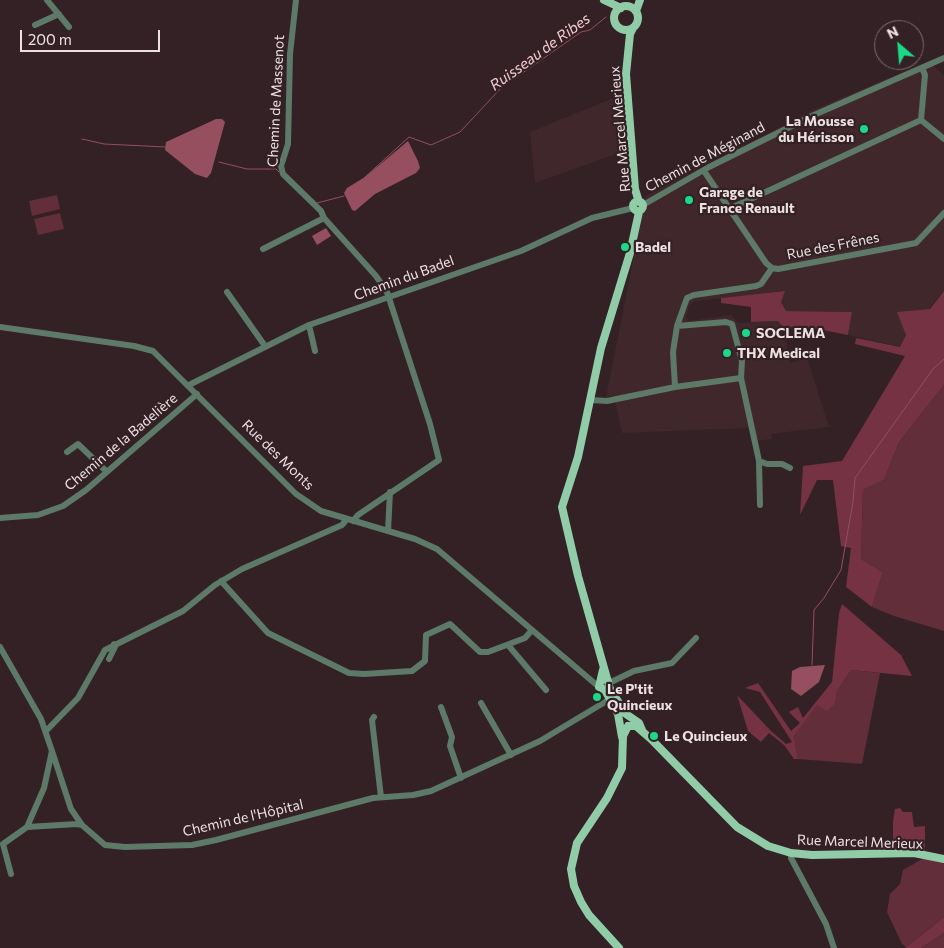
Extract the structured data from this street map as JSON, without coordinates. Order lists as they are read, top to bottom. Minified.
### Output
{"streets":{"main road":["Rue Marcel Merieux"],"street":["Chemin de Massenot","Chemin de Méginand","Rue des Frênes","Chemin du Badel","Chemin de la Badelière","Rue des Monts","Chemin de l'Hôpital"]},"crossings":[["Chemin de Massenot","Chemin du Badel"],["Rue Marcel Merieux","Chemin de Méginand"],["Rue Marcel Merieux","Chemin du Badel"],["Rue Marcel Merieux","Rue des Monts"],["Rue Marcel Merieux","Chemin de l'Hôpital"],["Chemin de Méginand","Rue des Frênes"],["Chemin de Méginand","Chemin du Badel"],["Chemin du Badel","Rue des Monts"],["Chemin de la Badelière","Rue des Monts"]],"water":["Ruisseau de Ribes"],"places":["La Mousse du Hérisson","Garage de France Renault","Badel","SOCLEMA","THX Medical","Le P'tit Quincieux","Le Quincieux"],"scale_bar":"200 m","north":"top left"}
